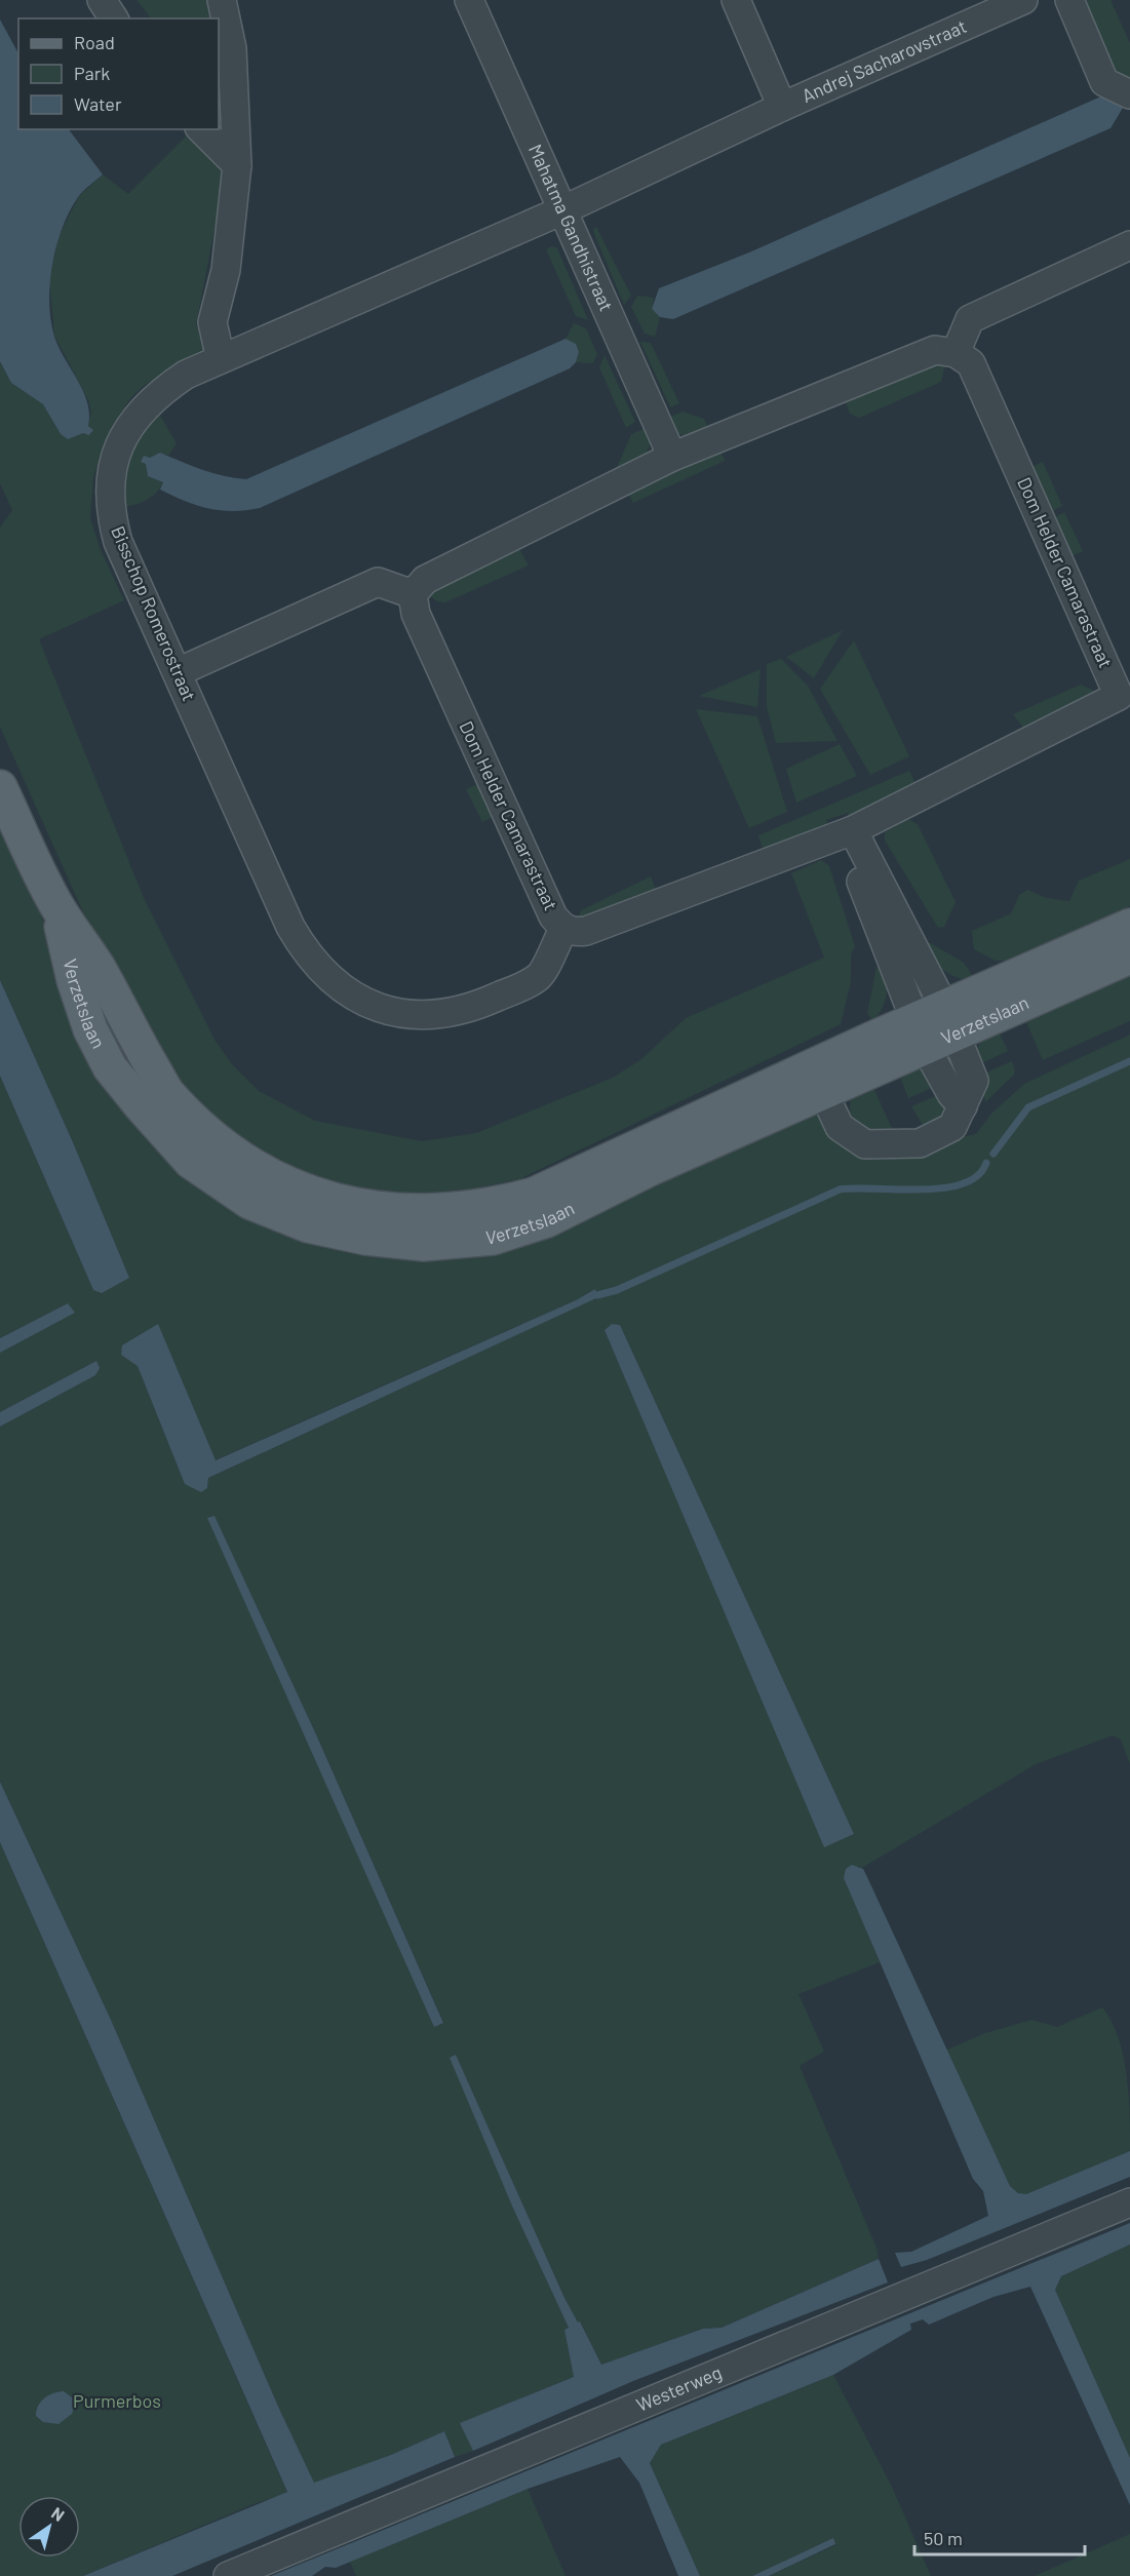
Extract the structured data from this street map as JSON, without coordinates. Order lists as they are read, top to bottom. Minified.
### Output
{"streets":{"main road":["Verzetslaan"],"street":["Andrej Sacharovstraat","Mahatma Gandhistraat","Dom Helder Camarastraat","Bisschop Romerostraat","Westerweg"]},"crossings":[["Andrej Sacharovstraat","Mahatma Gandhistraat"],["Andrej Sacharovstraat","Bisschop Romerostraat"],["Mahatma Gandhistraat","Bisschop Romerostraat"],["Dom Helder Camarastraat","Bisschop Romerostraat"]],"parks":["Purmerbos"],"legend":["Road","Park","Water"],"scale_bar":"50 m","north":"top right"}
